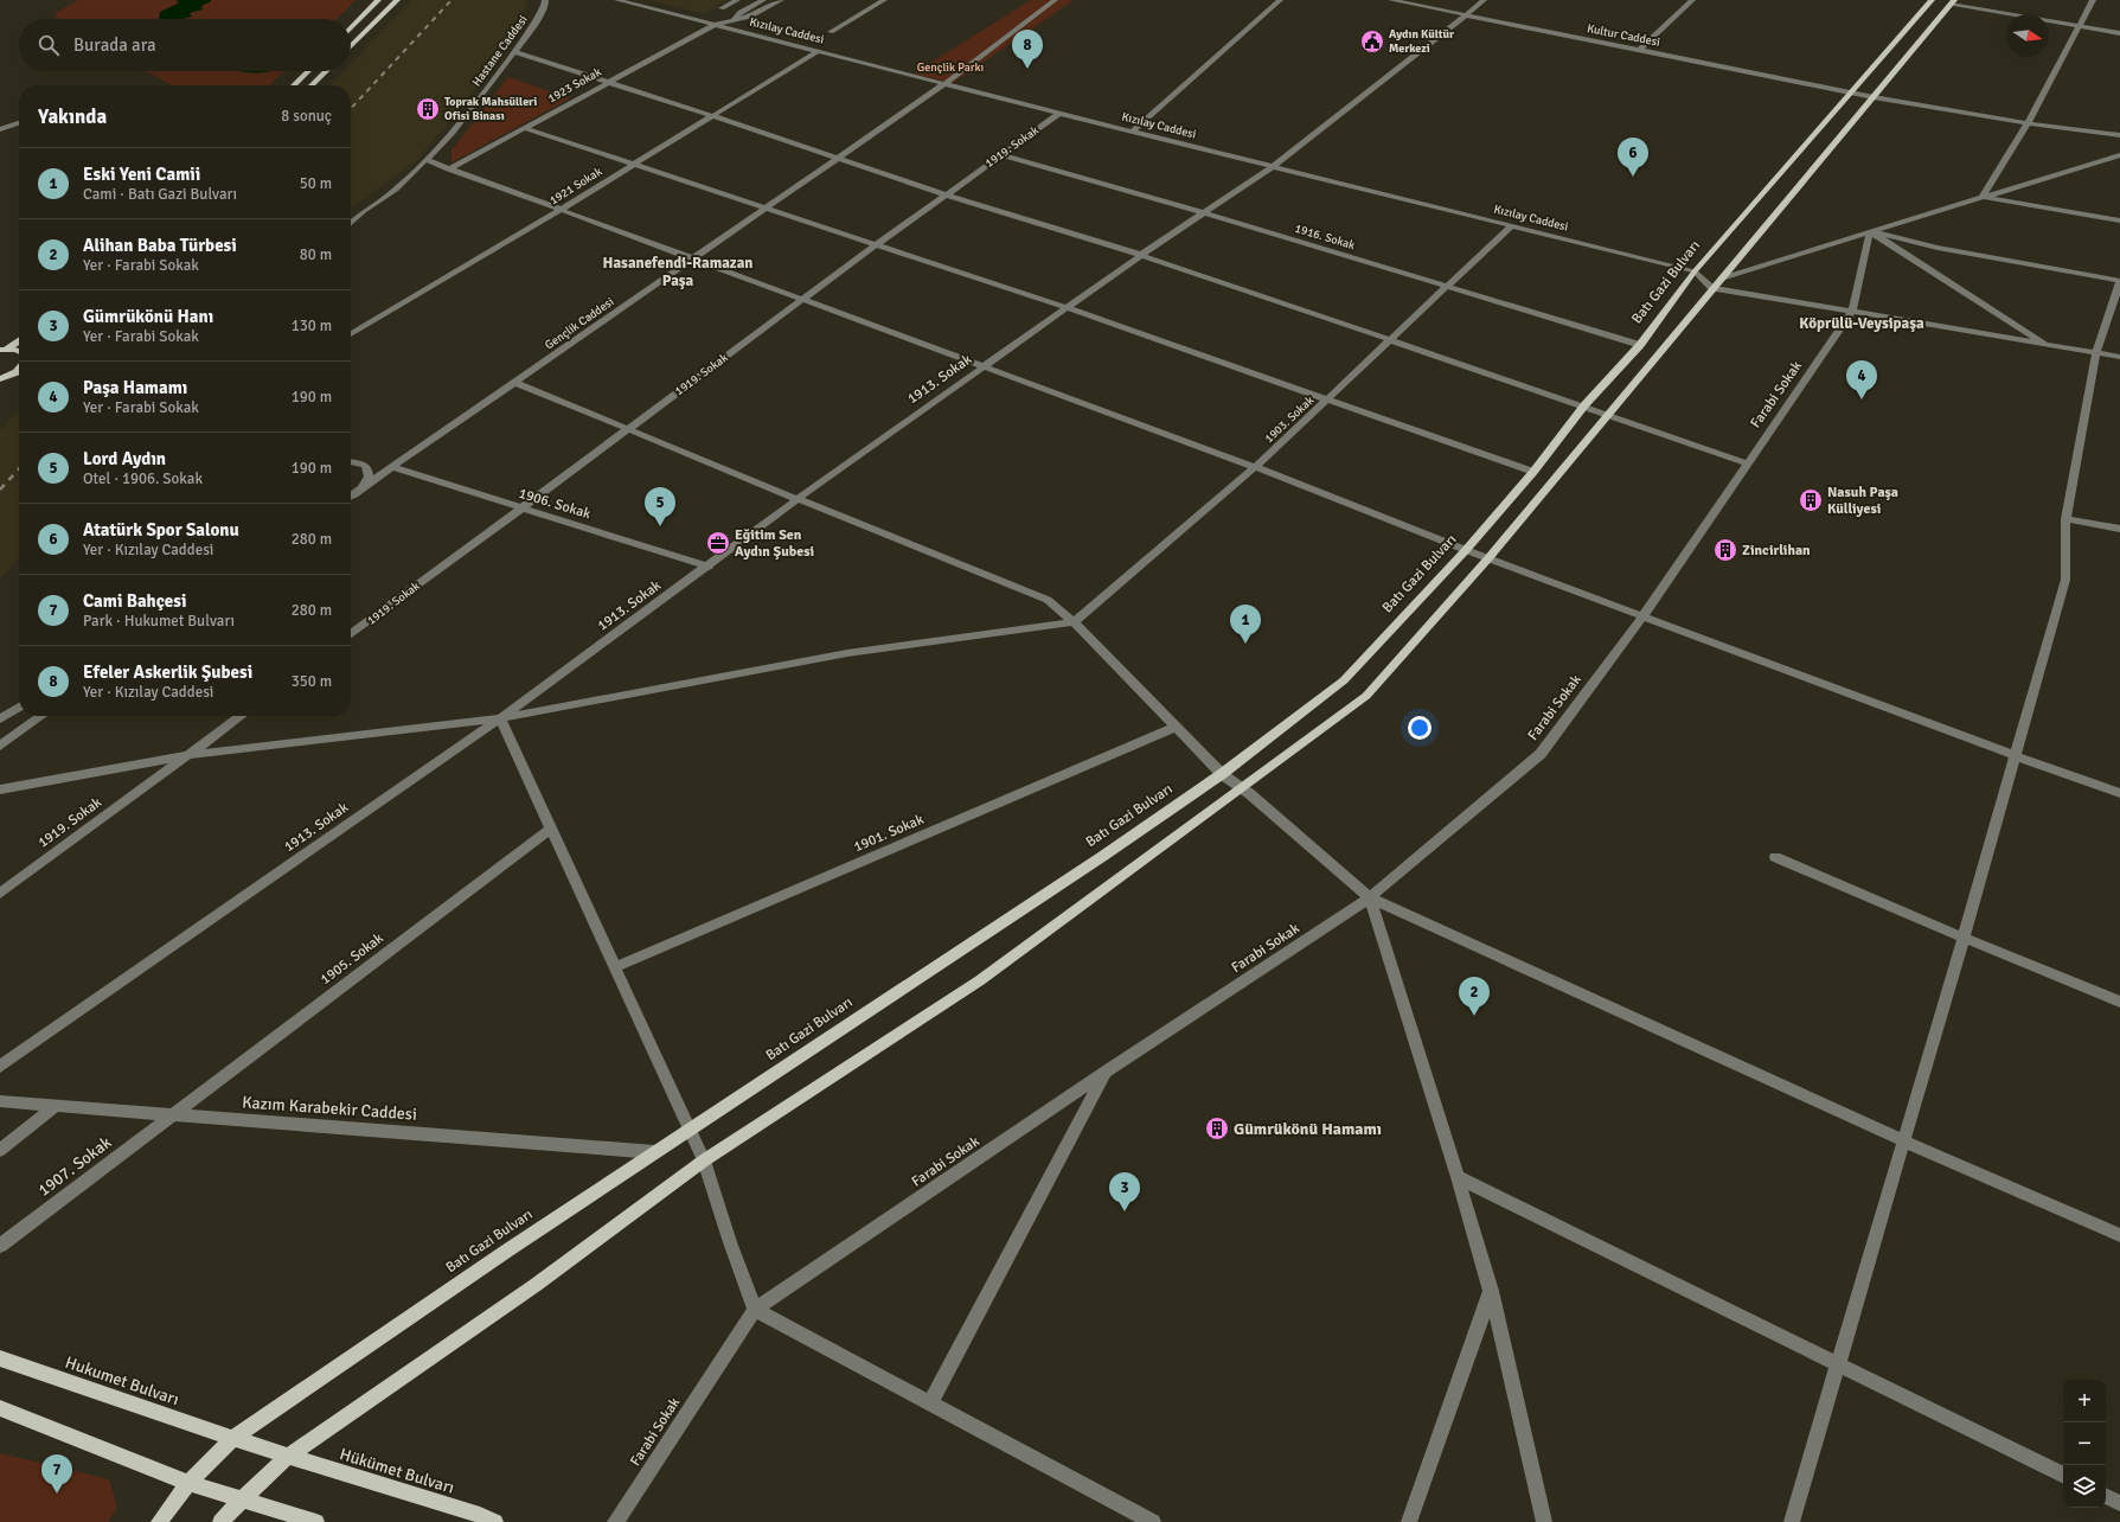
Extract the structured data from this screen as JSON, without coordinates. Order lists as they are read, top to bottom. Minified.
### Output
{"streets":{"main road":["Batı Gazi Bulvarı","Hukumet Bulvarı","Hükümet Bulvarı"],"street":["Kızılay Caddesi","Kultur Caddesi","Hastane Caddesi","1923 Sokak","1919. Sokak","1921 Sokak","1916. Sokak","Gençlik Caddesi","1913. Sokak","Farabi Sokak","1903. Sokak","1906. Sokak","1901. Sokak","1905. Sokak","Kazım Karabekir Caddesi","1907. Sokak"]},"crossings":[["Kızılay Caddesi","1923 Sokak"],["Kızılay Caddesi","1919. Sokak"],["Kızılay Caddesi","1921 Sokak"],["Kızılay Caddesi","Batı Gazi Bulvarı"],["Kızılay Caddesi","Gençlik Caddesi"],["Kızılay Caddesi","1913. Sokak"],["Kızılay Caddesi","1903. Sokak"],["Kultur Caddesi","Batı Gazi Bulvarı"],["Kultur Caddesi","1913. Sokak"],["1919. Sokak","1916. Sokak"],["1919. Sokak","1906. Sokak"],["1916. Sokak","Batı Gazi Bulvarı"],["1916. Sokak","1913. Sokak"],["1916. Sokak","1903. Sokak"],["Batı Gazi Bulvarı","Kazım Karabekir Caddesi"],["Batı Gazi Bulvarı","Hukumet Bulvarı"],["Gençlik Caddesi","1906. Sokak"],["1913. Sokak","1906. Sokak"],["1905. Sokak","Kazım Karabekir Caddesi"],["1905. Sokak","1907. Sokak"],["Kazım Karabekir Caddesi","1907. Sokak"],["Hukumet Bulvarı","Hükümet Bulvarı"]],"districts":["Hasanefendi-Ramazan Paşa","Köprülü-Veysipaşa"],"parks":["Gençlik Parkı"],"places":{"public building":["Aydın Kültür Merkezi"],"building":["Toprak Mahsülleri Ofisi Binası","Nasuh Paşa Külliyesi","Zincirlihan","Gümrükönü Hamamı"],"office":["Eğitim Sen Aydın Şubesi"]},"north":"right","page":{"search":"Burada ara","pins":["8","6","4","5","1","2","3","7"],"heading":["Yakında","8 sonuç"],"list":[{"mark":"1","name":"Eski Yeni Camii","note":"Cami · Batı Gazi Bulvarı","value":"50 m"},{"mark":"2","name":"Alihan Baba Türbesi","note":"Yer · Farabi Sokak","value":"80 m"},{"mark":"3","name":"Gümrükönü Hanı","note":"Yer · Farabi Sokak","value":"130 m"},{"mark":"4","name":"Paşa Hamamı","note":"Yer · Farabi Sokak","value":"190 m"},{"mark":"5","name":"Lord Aydın","note":"Otel · 1906. Sokak","value":"190 m"},{"mark":"6","name":"Atatürk Spor Salonu","note":"Yer · Kızılay Caddesi","value":"280 m"},{"mark":"7","name":"Cami Bahçesi","note":"Park · Hukumet Bulvarı","value":"280 m"},{"mark":"8","name":"Efeler Askerlik Şubesi","note":"Yer · Kızılay Caddesi","value":"350 m"}],"map_buttons":["+","−"]}}
